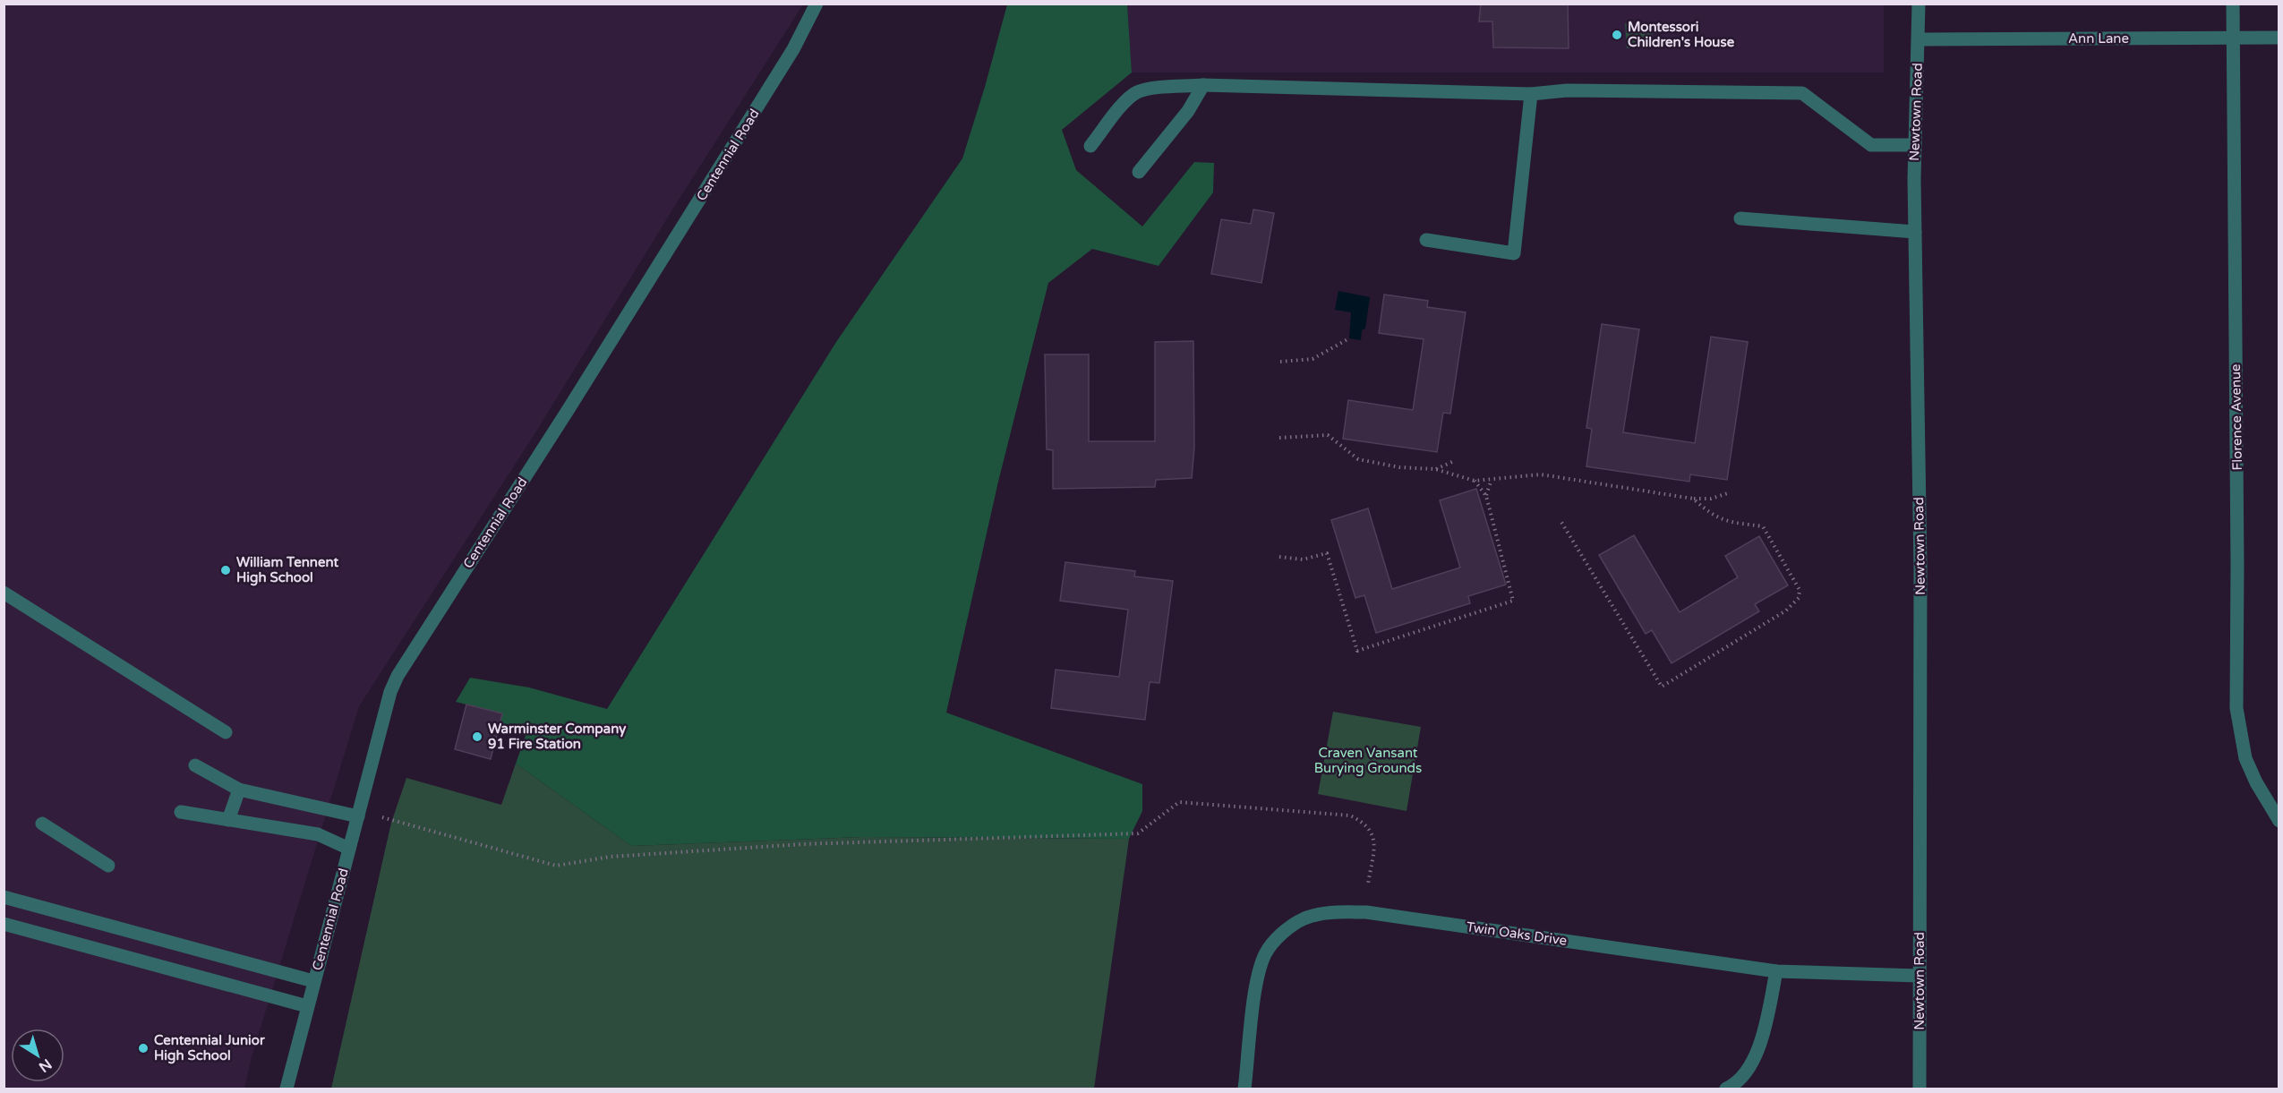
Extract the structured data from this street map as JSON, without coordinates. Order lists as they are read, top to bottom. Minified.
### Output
{"streets":{"street":["Ann Lane","Newtown Road","Centennial Road","Florence Avenue","Twin Oaks Drive"]},"crossings":[["Ann Lane","Newtown Road"],["Ann Lane","Florence Avenue"],["Newtown Road","Twin Oaks Drive"]],"parks":["Craven Vansant Burying Grounds"],"places":["Montessori Children's House","William Tennent High School","Warminster Company 91 Fire Station","Centennial Junior High School"],"north":"bottom right"}
